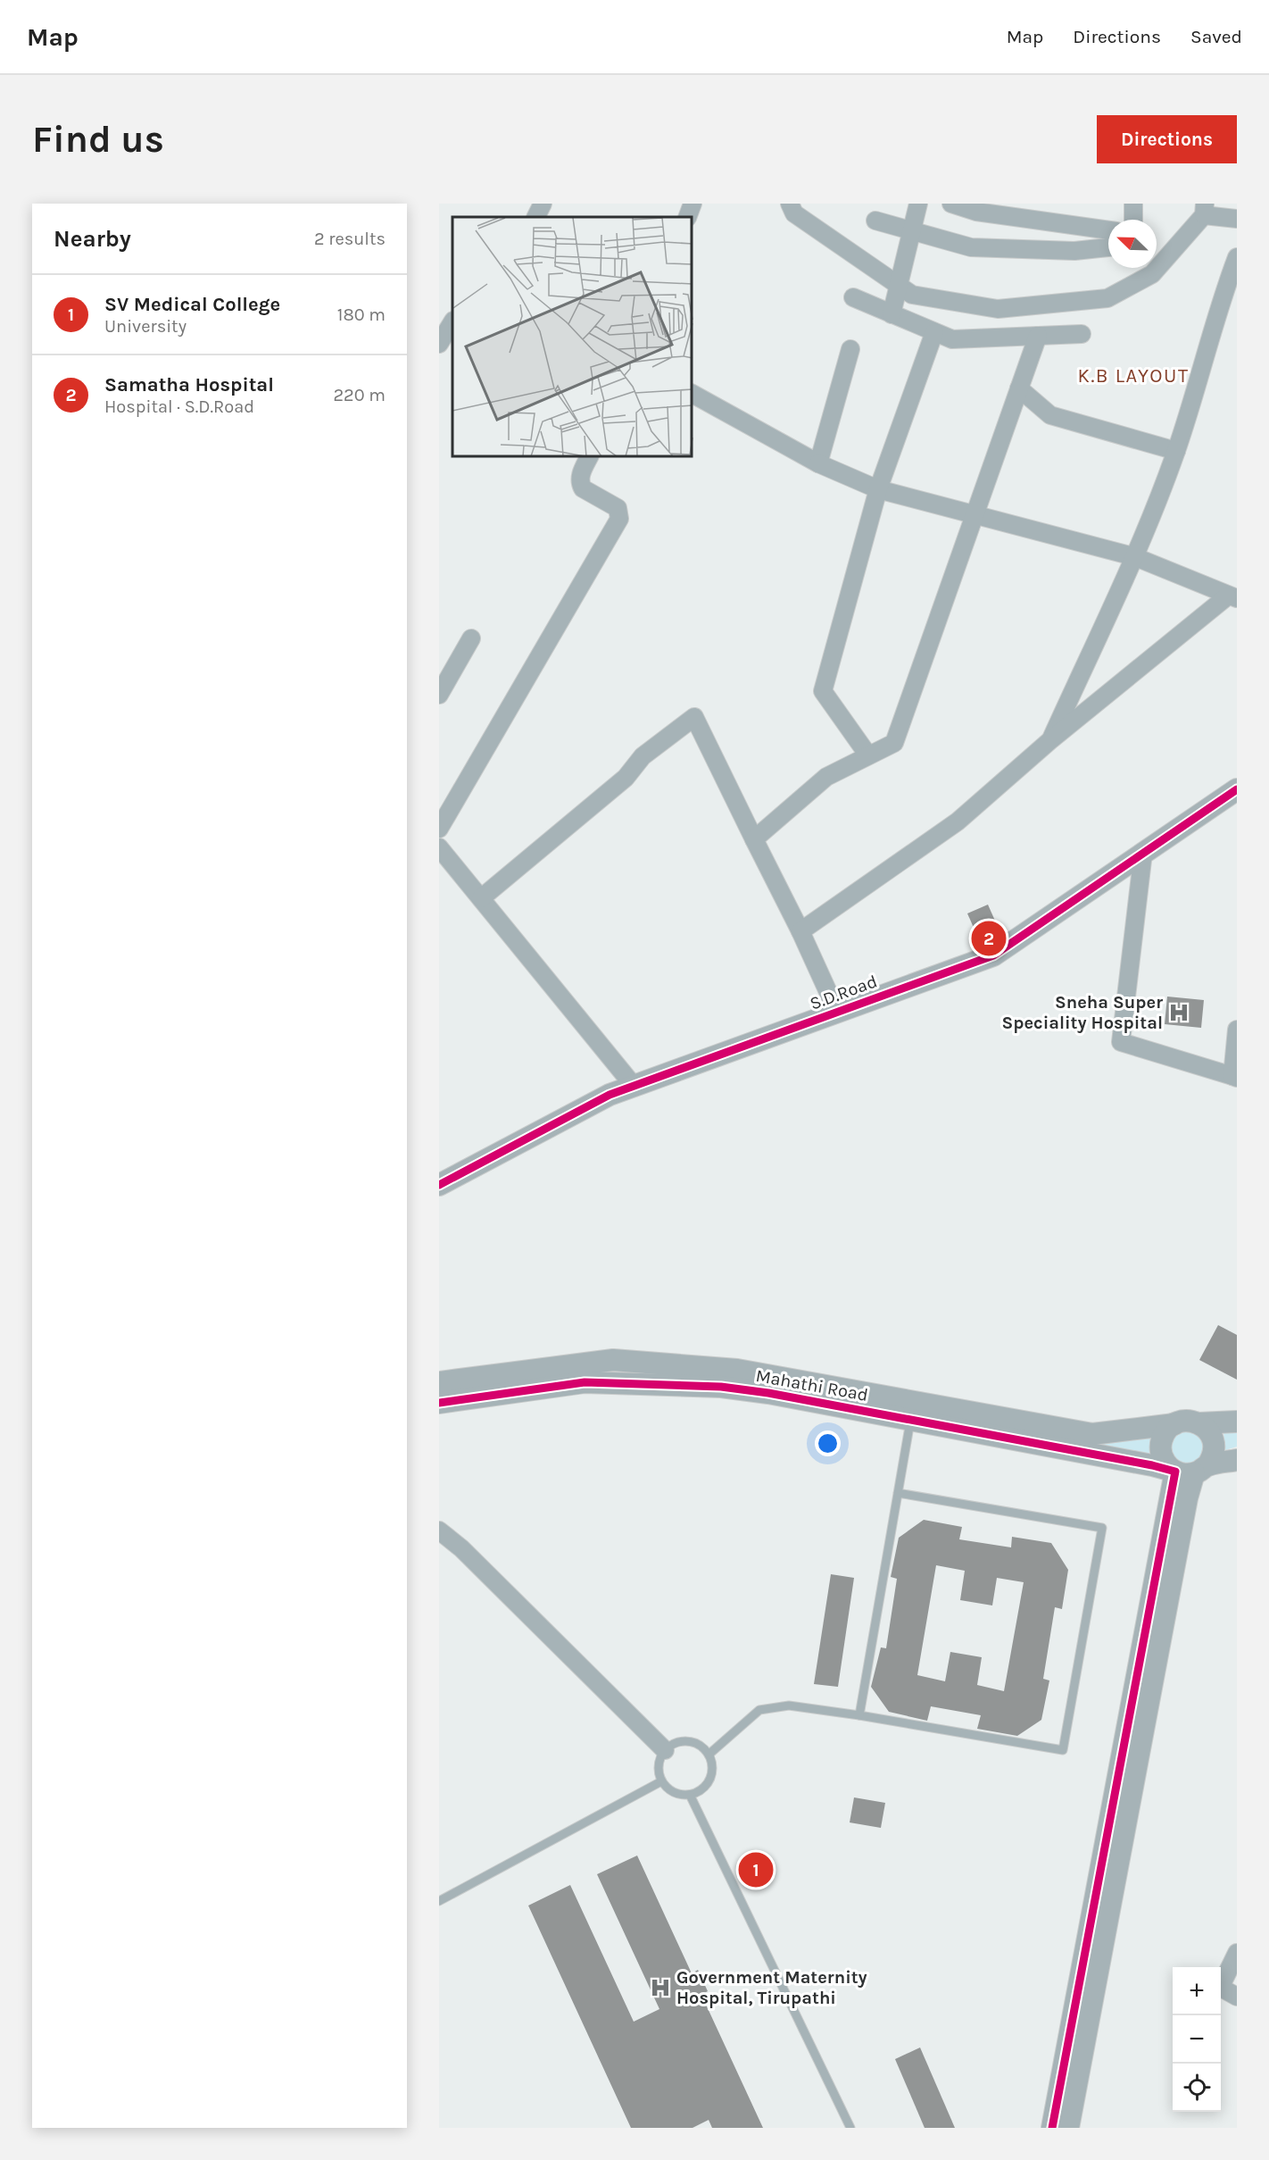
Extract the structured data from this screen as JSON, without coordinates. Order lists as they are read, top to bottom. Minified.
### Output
{"streets":{"street":["S.D.Road","Mahathi Road"]},"districts":["K.B LAYOUT"],"places":{"hospital":["Sneha Super Speciality Hospital","Government Maternity Hospital, Tirupathi"]},"north":"top left","page":{"header":"Map","nav":["Map","Directions","Saved"],"buttons":"Directions","title":"Find us","heading":["Nearby","2 results"],"list":[{"mark":"1","name":"SV Medical College","note":"University","value":"180 m"},{"mark":"2","name":"Samatha Hospital","note":"Hospital · S.D.Road","value":"220 m"}],"pins":["2","1"],"map_buttons":["+","−"]}}
